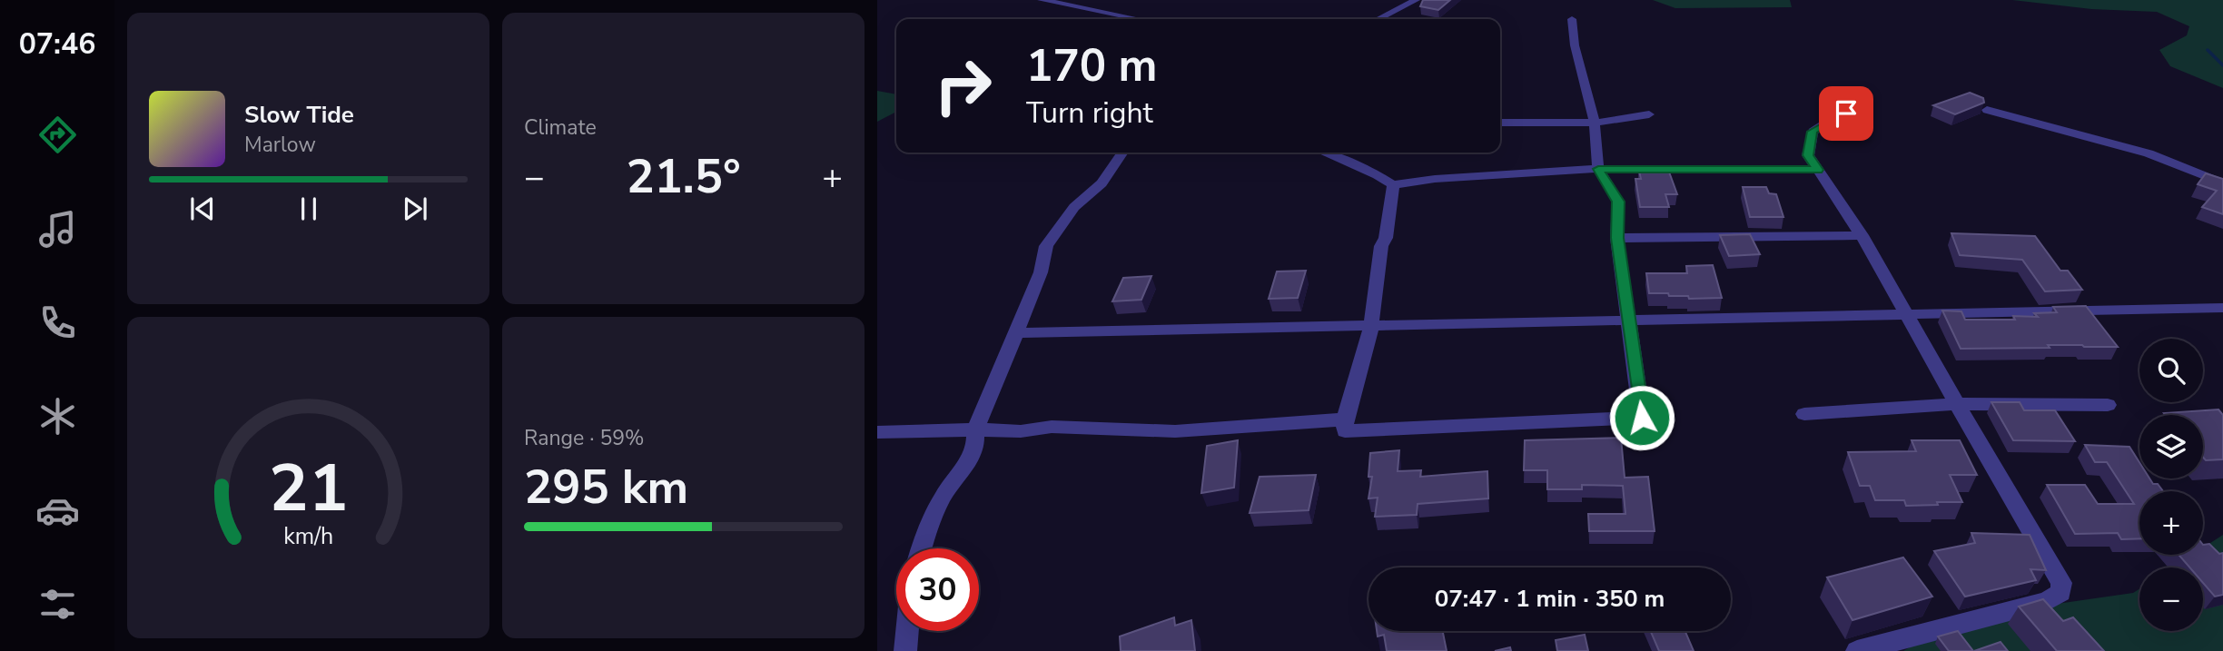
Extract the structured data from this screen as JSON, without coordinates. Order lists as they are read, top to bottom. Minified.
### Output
{"page":{"tabs":"07:46","tile":["Climate",["Range · 59%","295 km"]],"turn":["170 m","Turn right"],"song":["Slow Tide","Marlow"],"heat":["−","21.5°","+"],"map_buttons":["+","−"],"limit":"30","trip":"07:47 · 1 min · 350 m","gauge":["21","km/h"]}}
